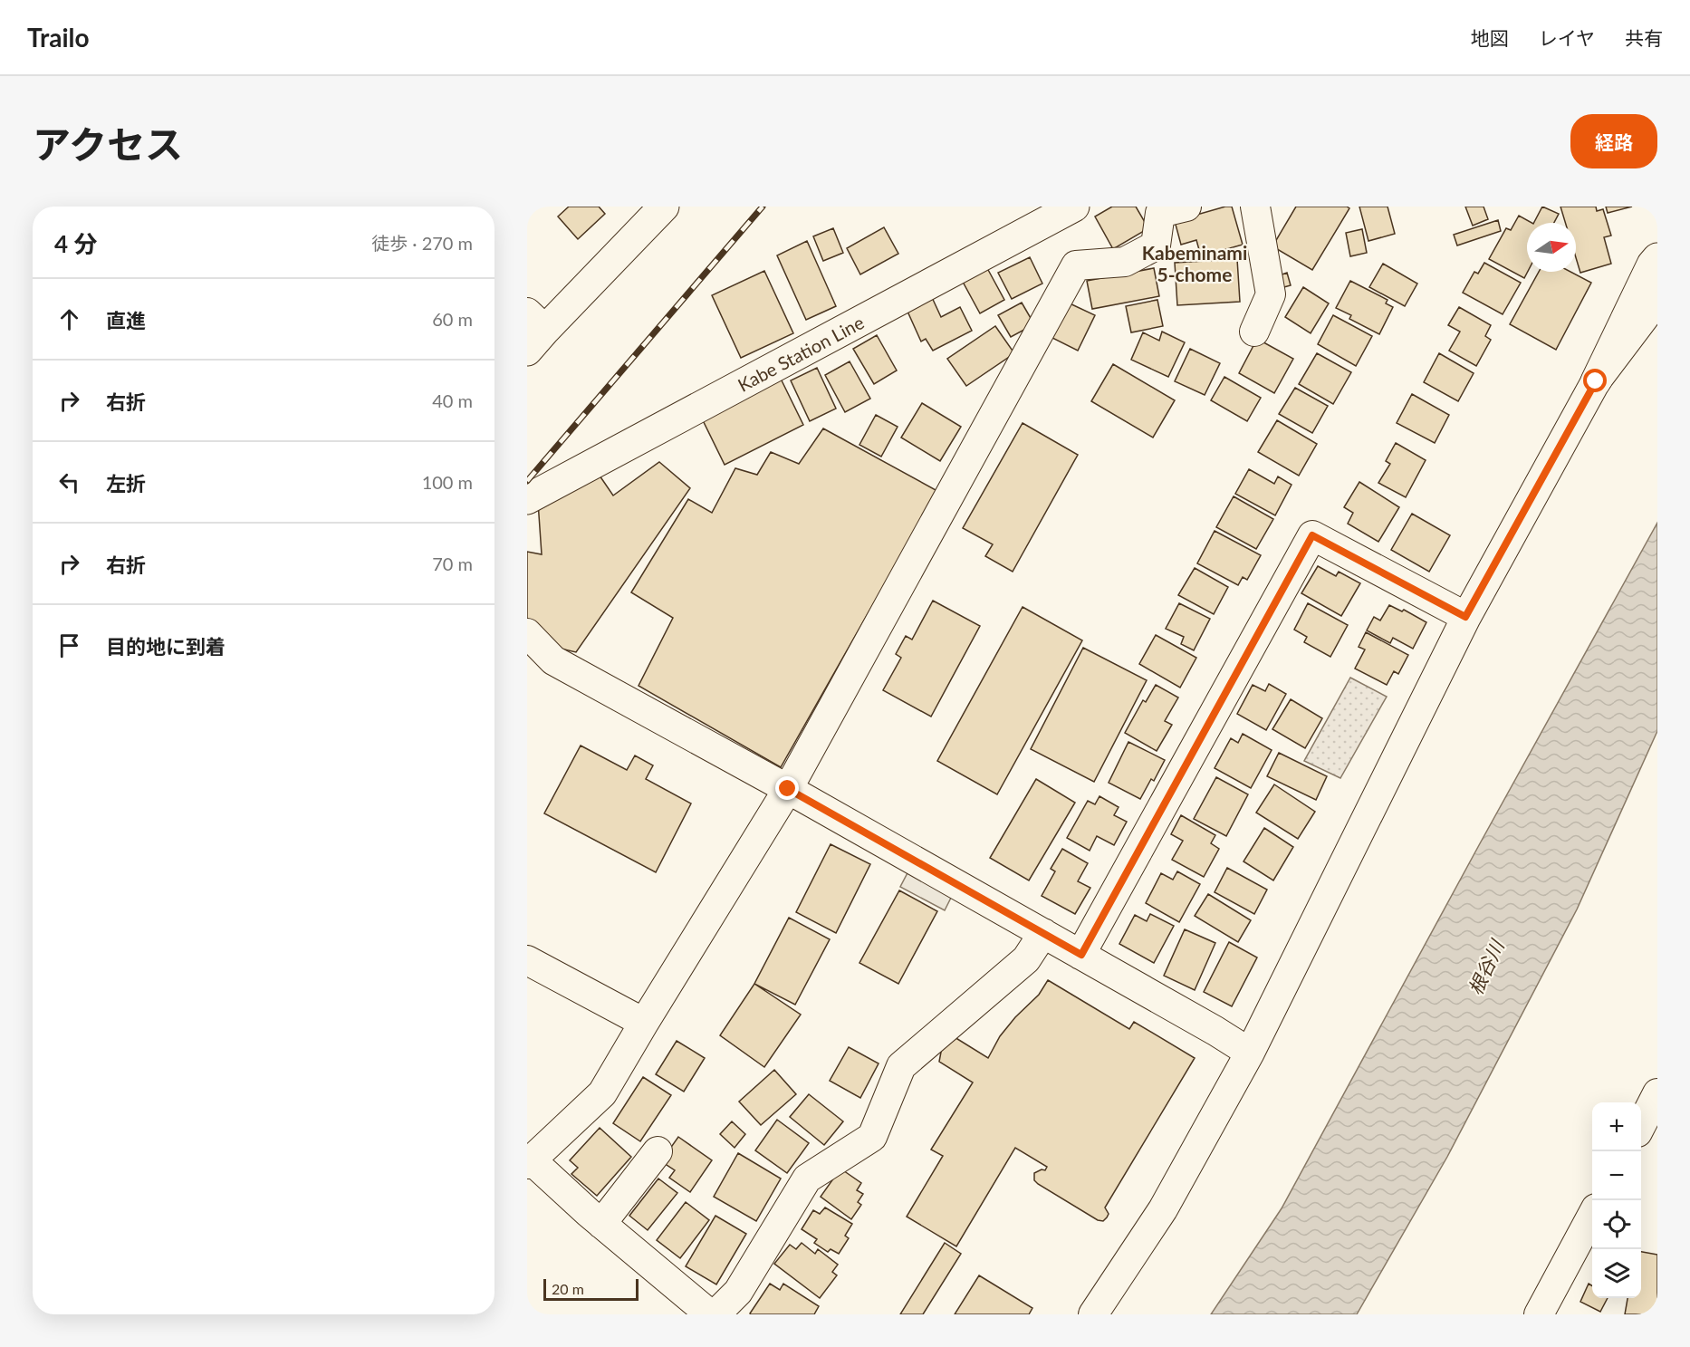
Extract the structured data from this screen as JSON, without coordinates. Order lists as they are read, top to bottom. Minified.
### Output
{"streets":{"main road":["Kabe Station Line"]},"districts":["Kabeminami 5-chome"],"water":["根谷川"],"scale_bar":"20 m","north":"right","page":{"header":"Trailo","nav":["地図","レイヤ","共有"],"title":"アクセス","buttons":"経路","heading":["4 分","徒歩 · 270 m"],"list":[["直進","60 m"],["右折","40 m"],["左折","100 m"],["右折","70 m"],"目的地に到着"],"map_buttons":["+","−"],"scale":"20 m"}}
